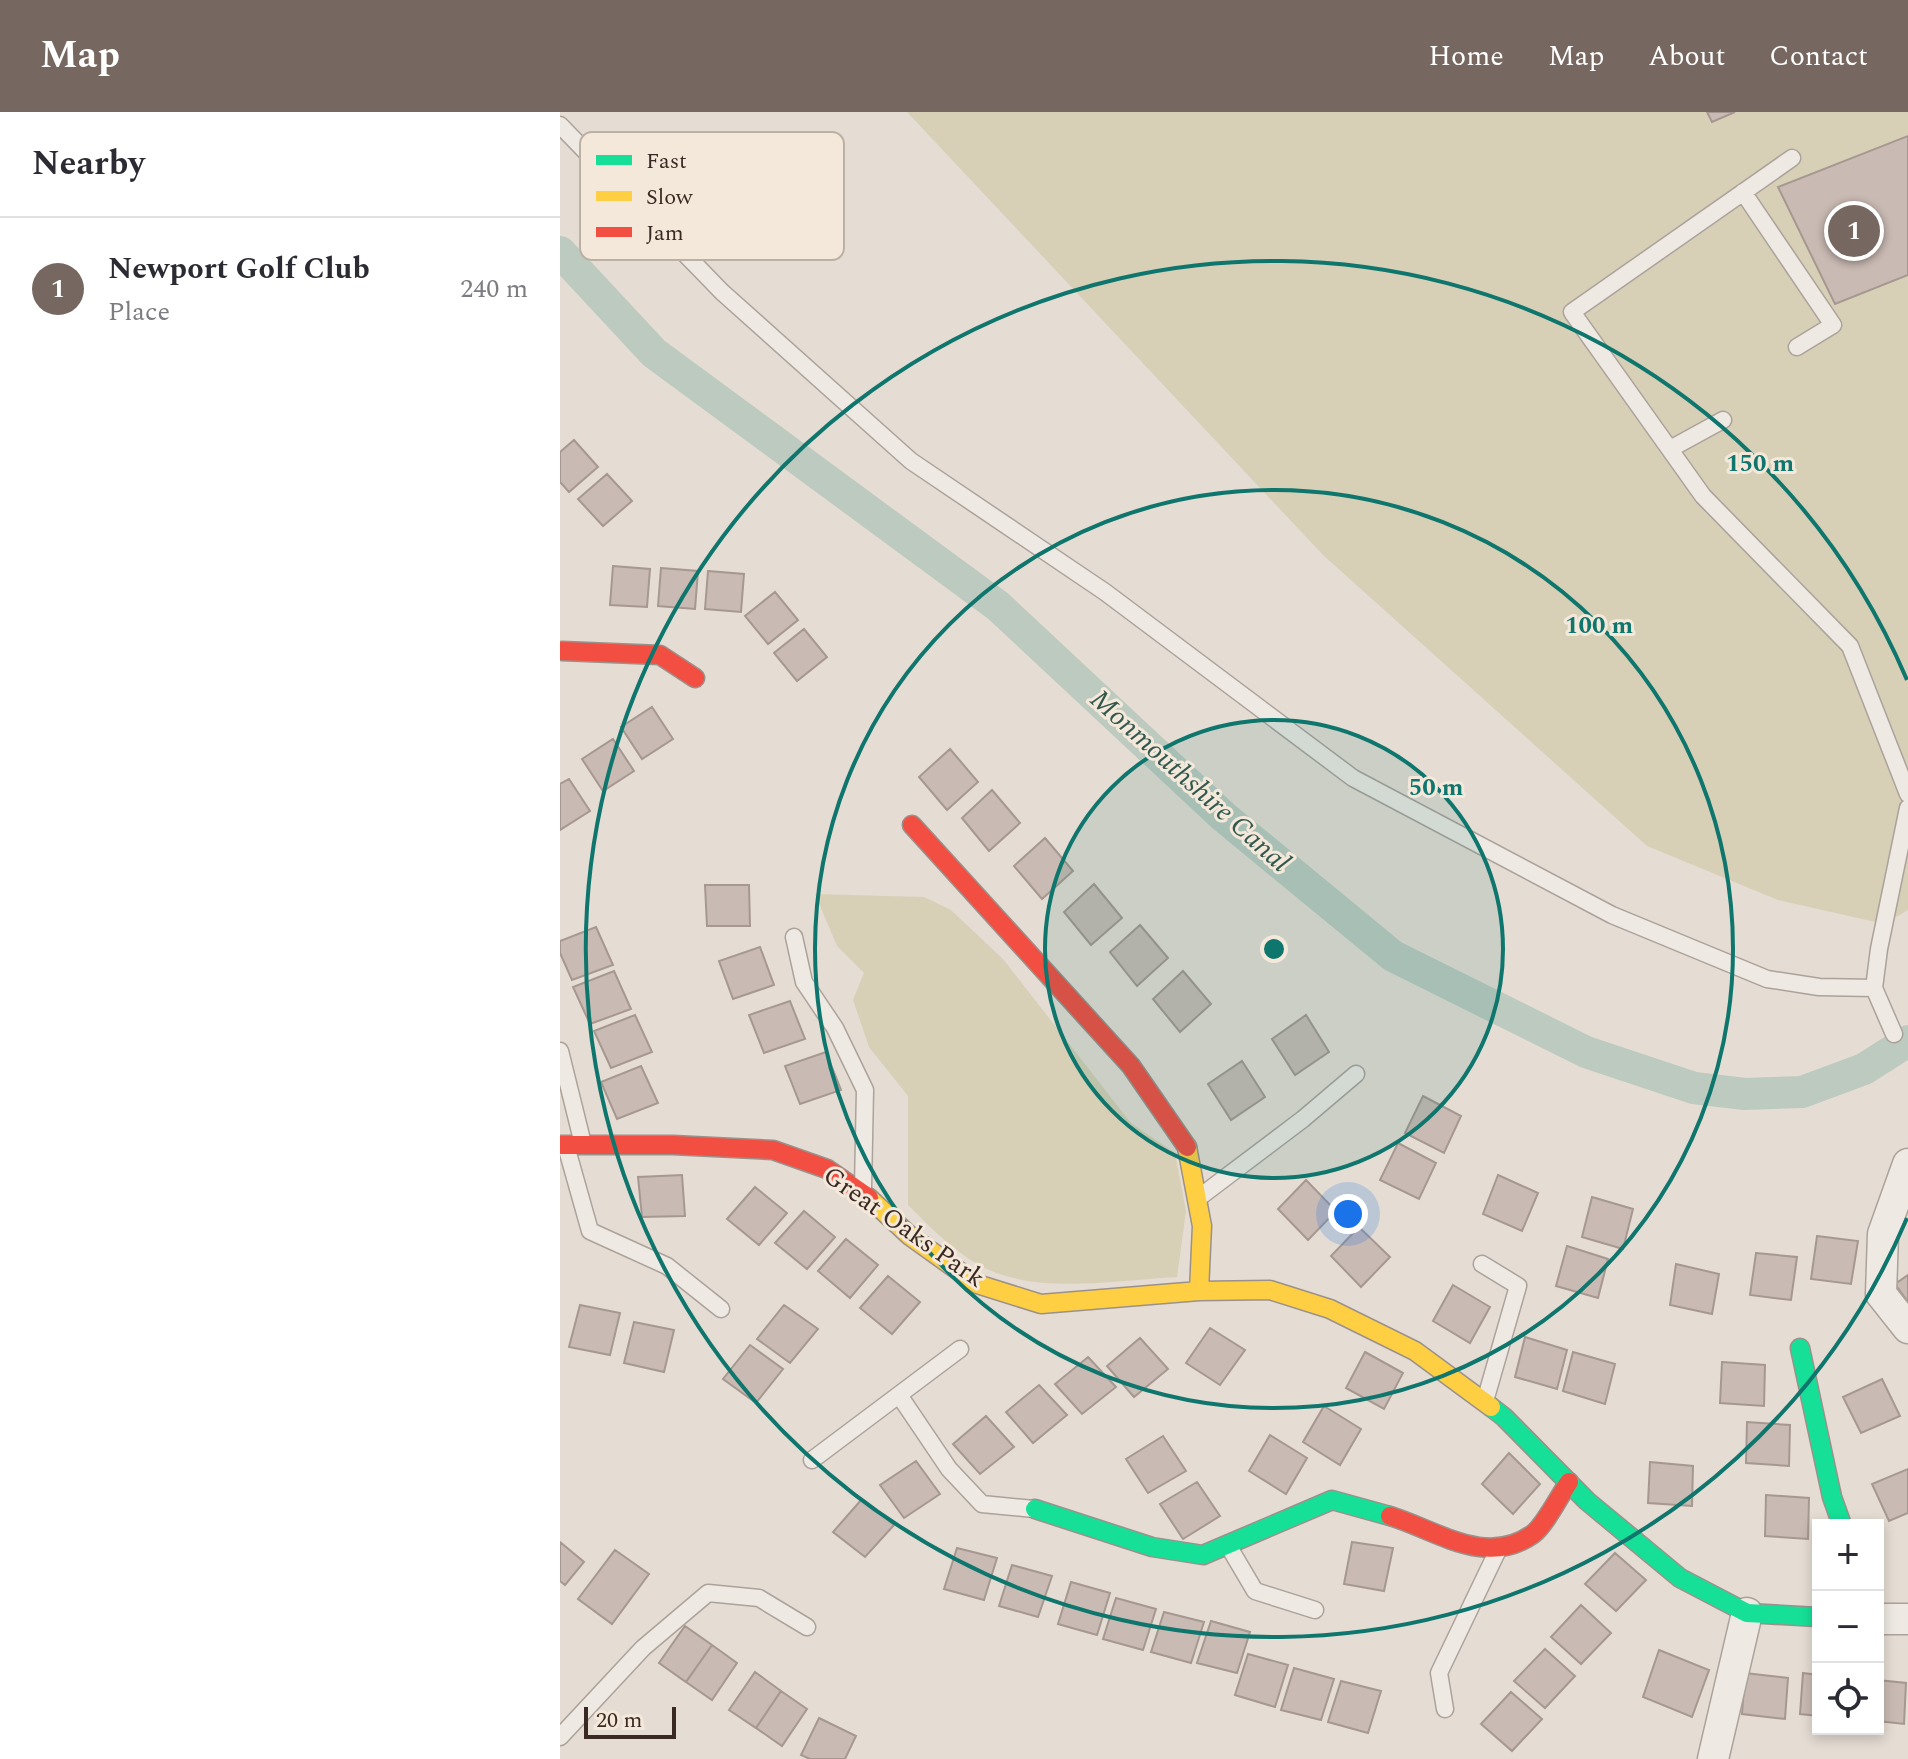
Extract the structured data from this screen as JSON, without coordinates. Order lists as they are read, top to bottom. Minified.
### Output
{"streets":{"street":["Great Oaks Park"]},"water":["Monmouthshire Canal"],"legend":["Fast","Slow","Jam"],"scale_bar":"20 m","page":{"header":"Map","nav":["Home","Map","About","Contact"],"heading":"Nearby","pins":"1","list":[{"mark":"1","name":"Newport Golf Club","note":"Place","value":"240 m"}],"map_buttons":["+","−"],"scale":"20 m"},"rings":["150 m","100 m","50 m"]}
